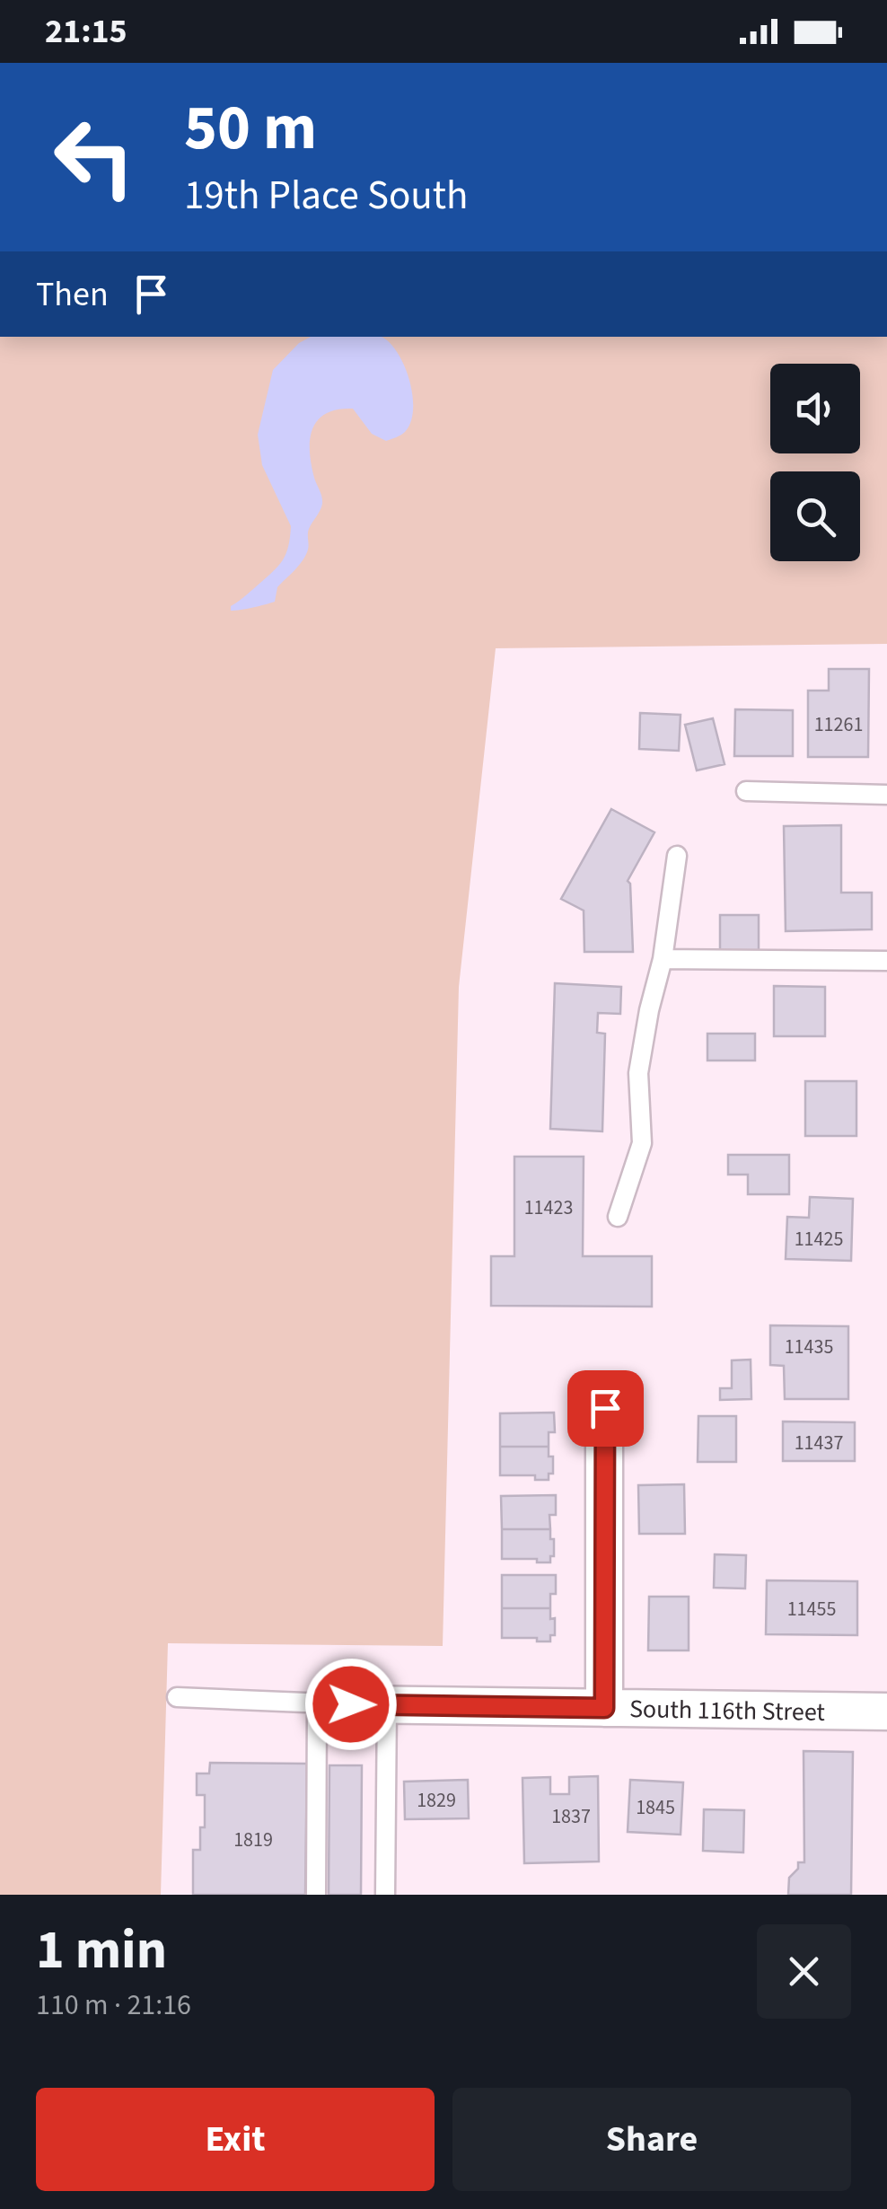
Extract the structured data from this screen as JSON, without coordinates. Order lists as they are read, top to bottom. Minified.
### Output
{"streets":{"street":["South 116th Street"]},"house_numbers":["11261","11423","11425","11435","11437","11455","1829","1845","1837","1819"],"page":{"status":"21:15","turn":["50 m","19th Place South"],"then":"Then","heading":["1 min","110 m · 21:16"],"buttons":["Exit","Share"]}}
